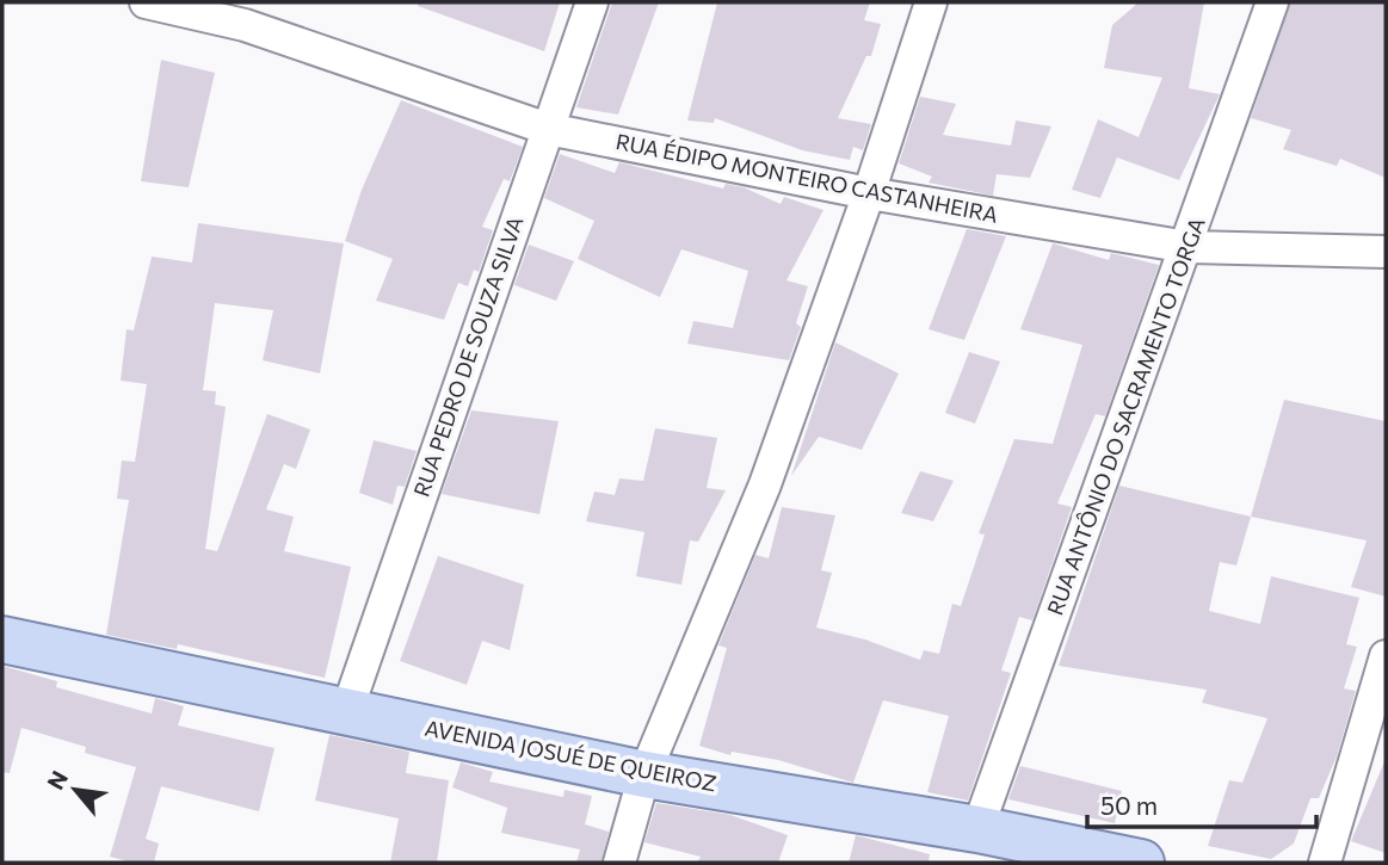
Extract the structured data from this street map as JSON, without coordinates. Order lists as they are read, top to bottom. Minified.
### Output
{"streets":{"main road":["AVENIDA JOSUÉ DE QUEIROZ"],"street":["RUA ÉDIPO MONTEIRO CASTANHEIRA","RUA PEDRO DE SOUZA SILVA","RUA ANTÔNIO DO SACRAMENTO TORGA"]},"crossings":[["RUA ÉDIPO MONTEIRO CASTANHEIRA","RUA PEDRO DE SOUZA SILVA"],["RUA ÉDIPO MONTEIRO CASTANHEIRA","RUA ANTÔNIO DO SACRAMENTO TORGA"],["RUA PEDRO DE SOUZA SILVA","AVENIDA JOSUÉ DE QUEIROZ"],["RUA ANTÔNIO DO SACRAMENTO TORGA","AVENIDA JOSUÉ DE QUEIROZ"]],"scale_bar":"50 m","north":"top left"}
